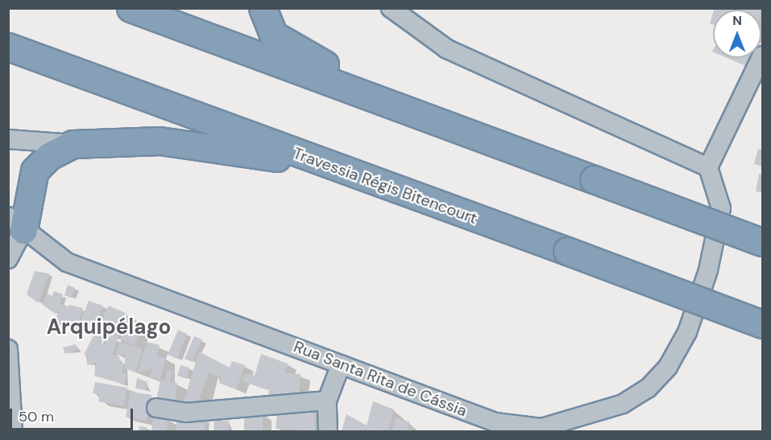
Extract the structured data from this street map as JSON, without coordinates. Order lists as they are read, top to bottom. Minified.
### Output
{"streets":{"highway":["Travessia Régis Bitencourt"],"street":["Rua Santa Rita de Cássia"]},"districts":["Arquipélago"],"scale_bar":"50 m","north":"top"}
